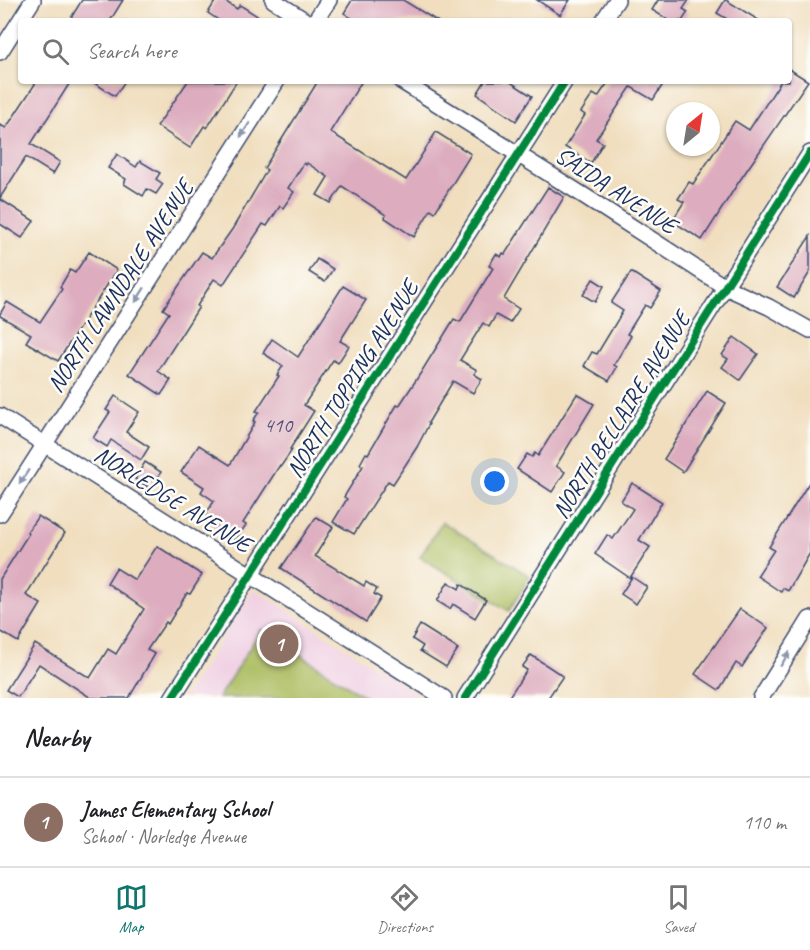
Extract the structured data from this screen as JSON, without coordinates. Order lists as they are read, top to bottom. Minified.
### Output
{"streets":{"street":["SAIDA AVENUE","NORTH LAWNDALE AVENUE","NORTH TOPPING AVENUE","NORTH BELLAIRE AVENUE","NORLEDGE AVENUE"]},"crossings":[["SAIDA AVENUE","NORTH TOPPING AVENUE"],["SAIDA AVENUE","NORTH BELLAIRE AVENUE"],["NORTH LAWNDALE AVENUE","NORLEDGE AVENUE"],["NORTH TOPPING AVENUE","NORLEDGE AVENUE"]],"one_way":["NORTH LAWNDALE AVENUE"],"house_numbers":["410"],"north":"top right","page":{"search":"Search here","pins":"1","heading":"Nearby","list":[{"mark":"1","name":"James Elementary School","note":"School · Norledge Avenue","value":"110 m"}],"nav":["Map","Directions","Saved"]}}
